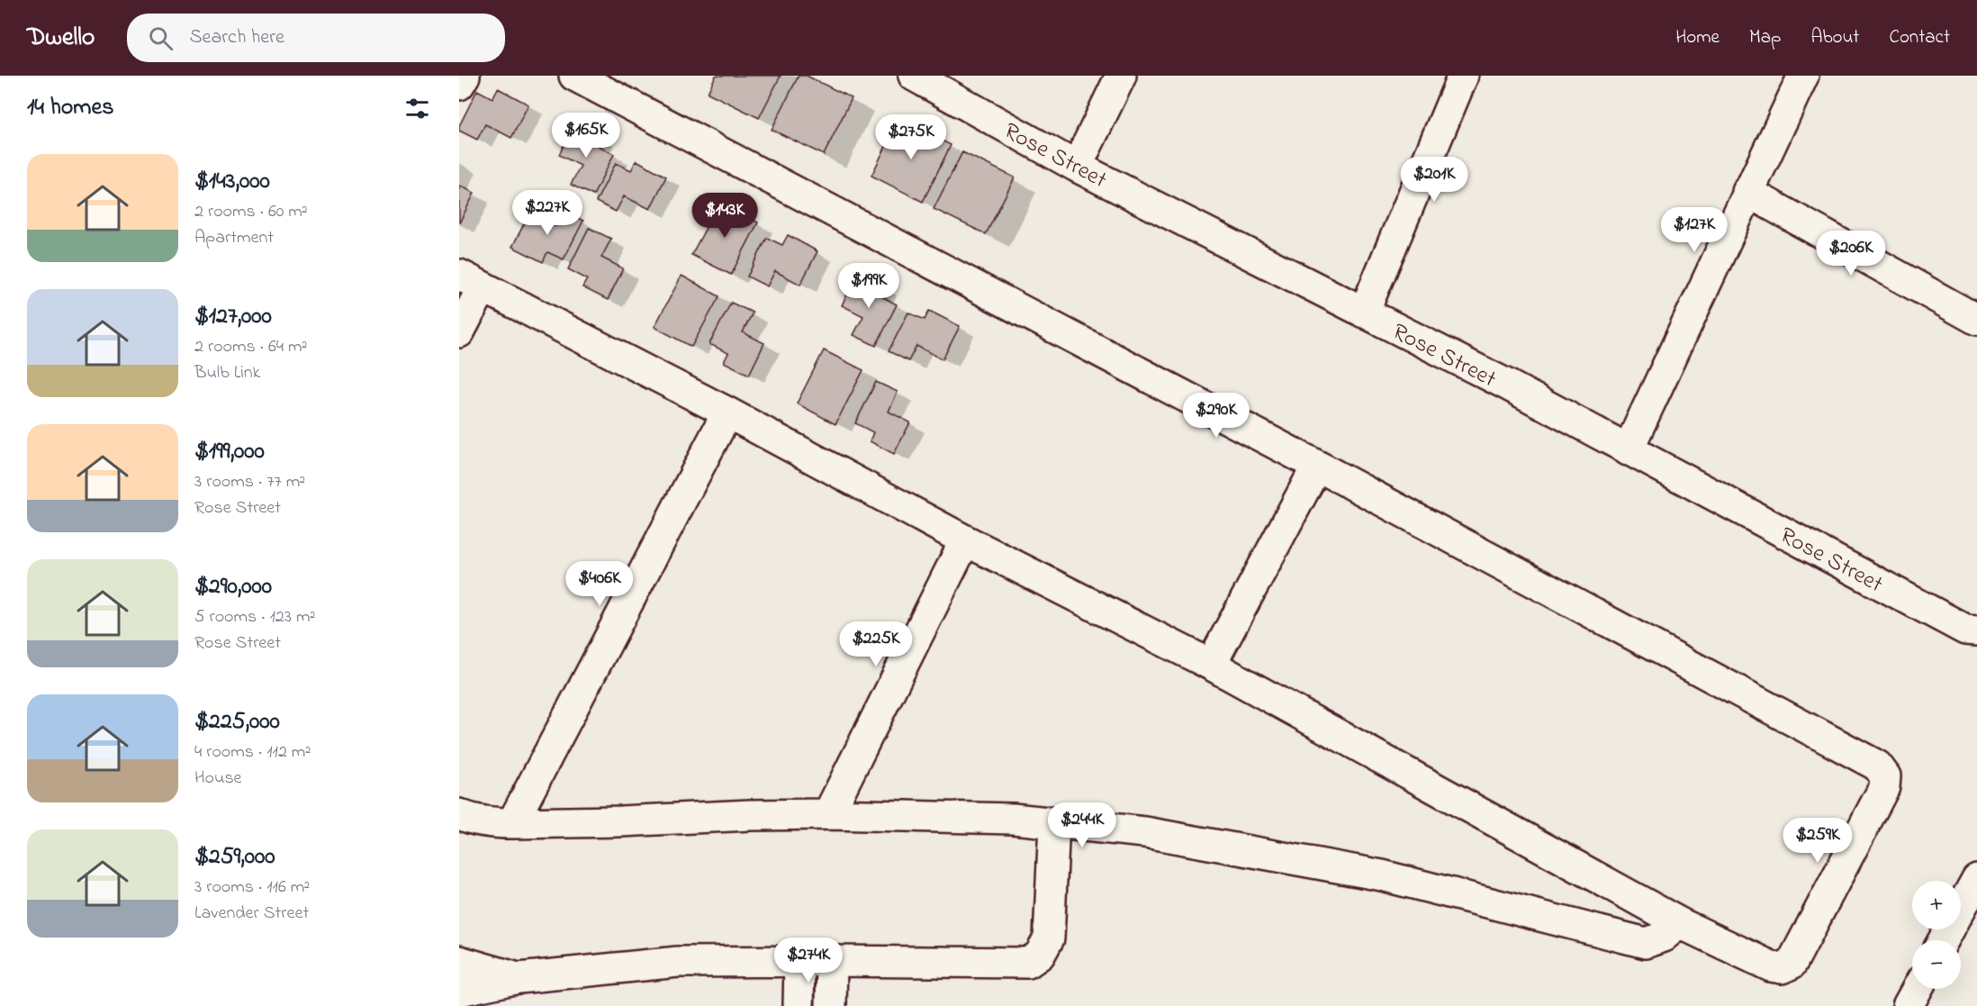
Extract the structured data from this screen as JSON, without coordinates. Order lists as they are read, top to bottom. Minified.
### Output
{"streets":{"street":["Rose Street"]},"page":{"header":"Dwello","search":"Search here","nav":["Home","Map","About","Contact"],"heading":"14 homes","price":["$165K","$275K","$201K","$227K","$143K","$127K","$206K","$199K","$290K","$406K","$225K","$244K","$259K","$274K"],"list":[{"name":"$143,000","note":"2 rooms · 60 m² · Apartment"},{"name":"$127,000","note":"2 rooms · 64 m² · Bulb Link"},{"name":"$199,000","note":"3 rooms · 77 m² · Rose Street"},{"name":"$290,000","note":"5 rooms · 123 m² · Rose Street"},{"name":"$225,000","note":"4 rooms · 112 m² · House"},{"name":"$259,000","note":"3 rooms · 116 m² · Lavender Street"}],"map_buttons":["+","−"]}}
